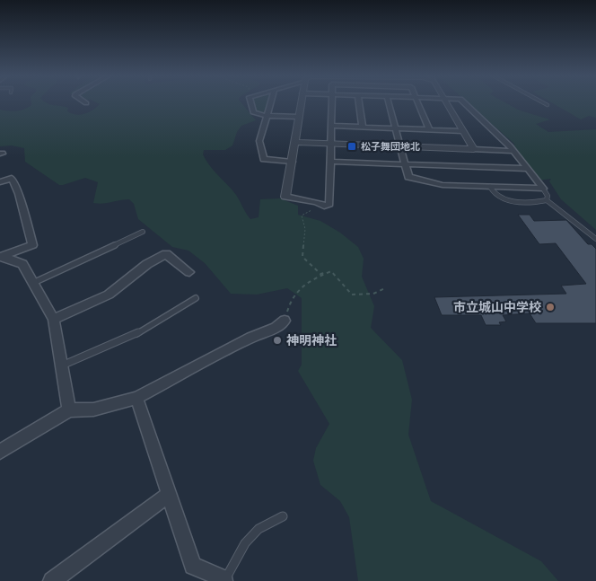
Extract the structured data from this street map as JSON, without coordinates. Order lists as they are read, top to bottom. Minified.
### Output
{"places":{"transit":["松子舞団地北"],"other":["市立城山中学校","神明神社"]}}
